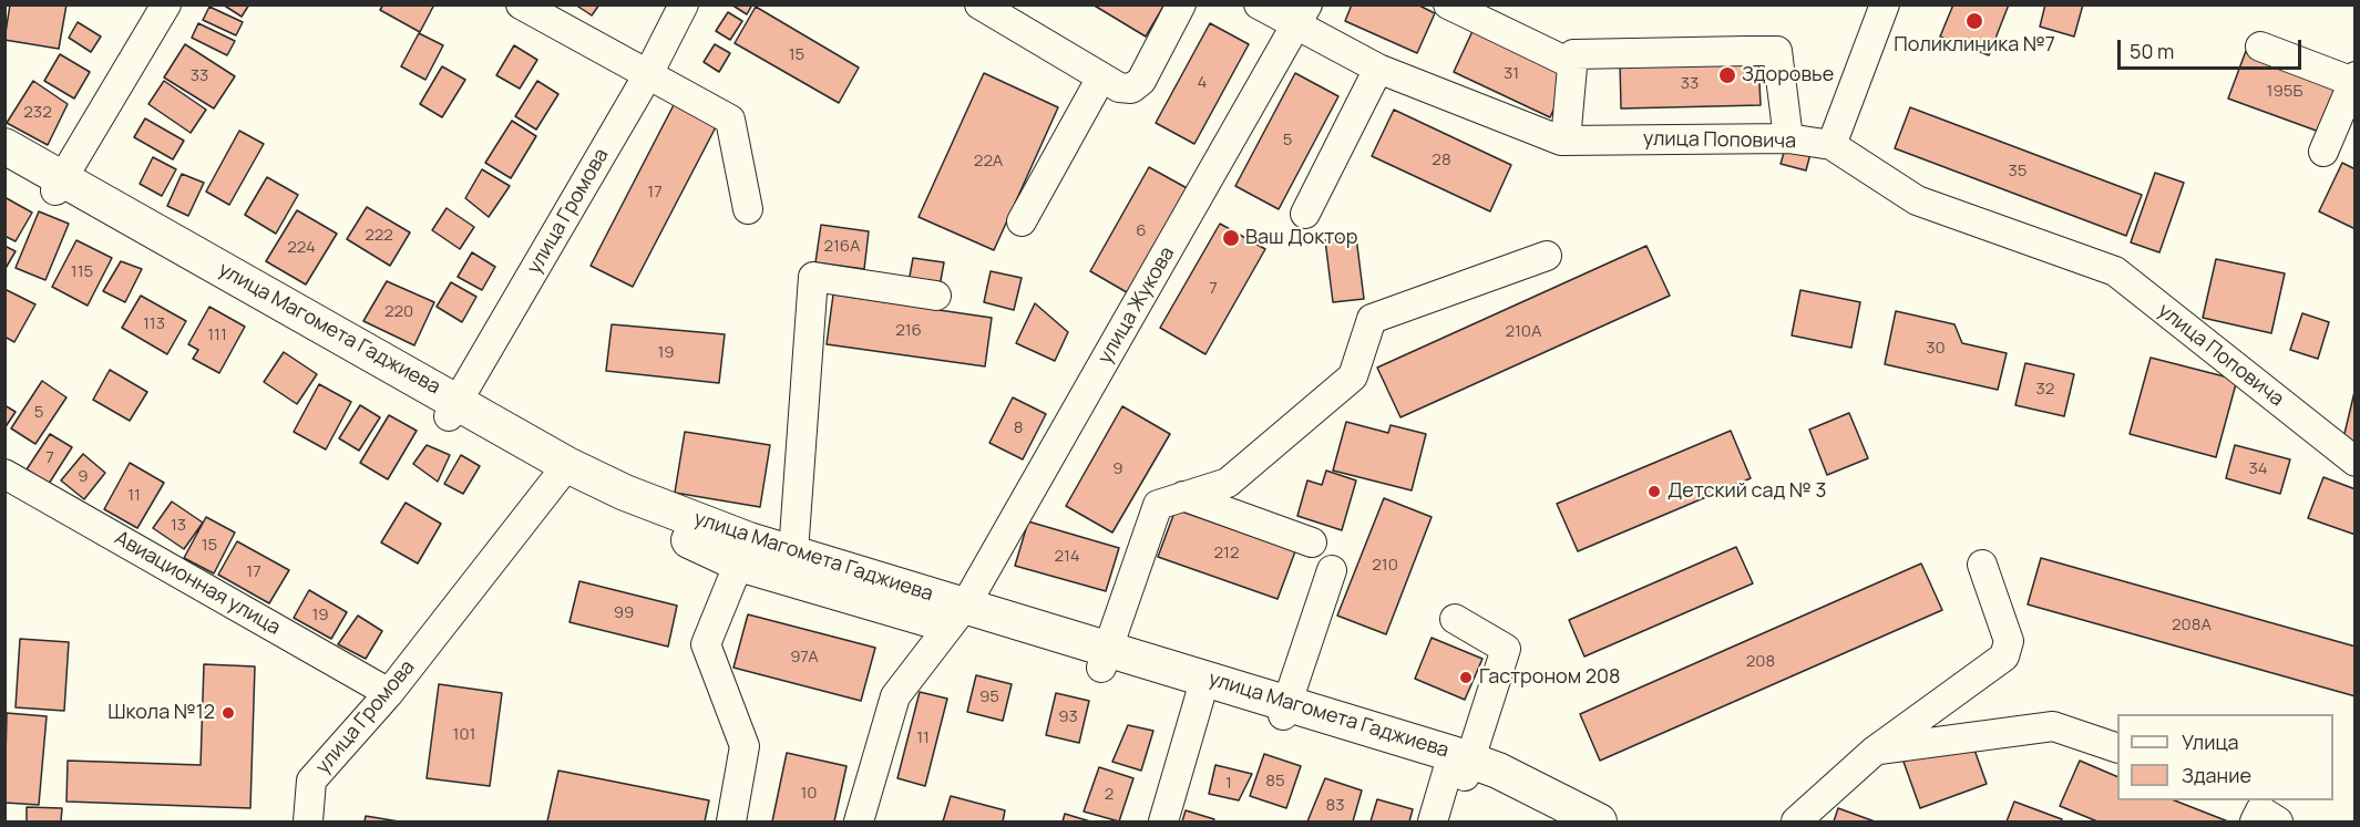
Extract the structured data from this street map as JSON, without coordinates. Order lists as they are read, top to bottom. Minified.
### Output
{"streets":{"main road":["улица Магомета Гаджиева"],"street":["улица Поповича","улица Громова","улица Жукова","Авиационная улица"]},"crossings":[["улица Поповича","улица Жукова"],["улица Громова","улица Магомета Гаджиева"],["улица Громова","Авиационная улица"],["улица Жукова","улица Магомета Гаджиева"]],"places":["Поликлиника №7","Здоровье","Ваш Доктор","Детский сад № 3","Гастроном 208","Школа №12"],"house_numbers":["15","31","33","4","33","195Б","232","5","28","22А","35","17","6","222","216А","224","115","7","220","113","216","210А","111","30","19","32","5","8","7","9","34","9","11","13","15","212","214","210","17","99","19","208А","97А","208","95","93","101","11","85","1","10","2","83"],"legend":["Улица","Здание"],"scale_bar":"50 m"}
